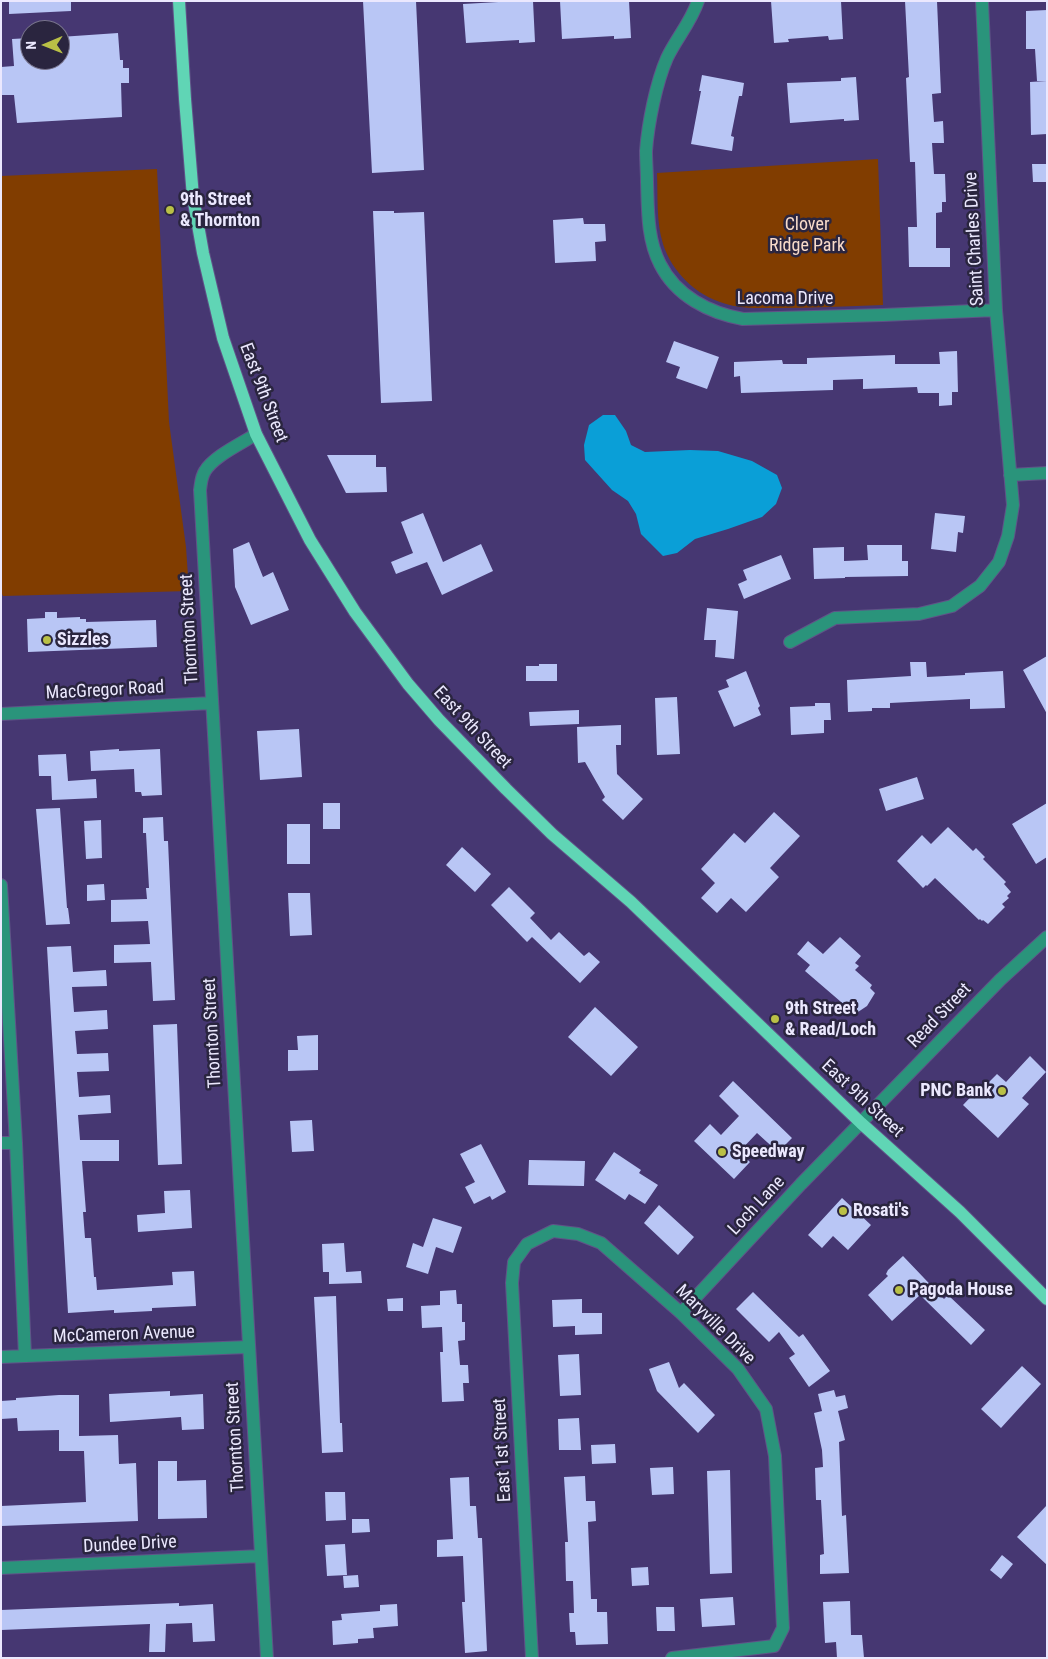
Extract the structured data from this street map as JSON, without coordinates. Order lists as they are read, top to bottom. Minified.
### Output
{"streets":{"main road":["East 9th Street"],"street":["Saint Charles Drive","Lacoma Drive","Thornton Street","MacGregor Road","Read Street","Loch Lane","Maryville Drive","McCameron Avenue","East 1st Street","Dundee Drive"]},"crossings":[["Saint Charles Drive","Lacoma Drive"],["East 9th Street","Thornton Street"],["East 9th Street","Read Street"],["East 9th Street","Loch Lane"],["Thornton Street","MacGregor Road"],["Thornton Street","McCameron Avenue"],["Thornton Street","Dundee Drive"],["Read Street","Loch Lane"],["Loch Lane","Maryville Drive"],["Maryville Drive","East 1st Street"]],"parks":["Clover Ridge Park"],"places":["9th Street & Thornton","Sizzles","9th Street & Read/Loch","PNC Bank","Speedway","Rosati's","Pagoda House"],"north":"left"}
